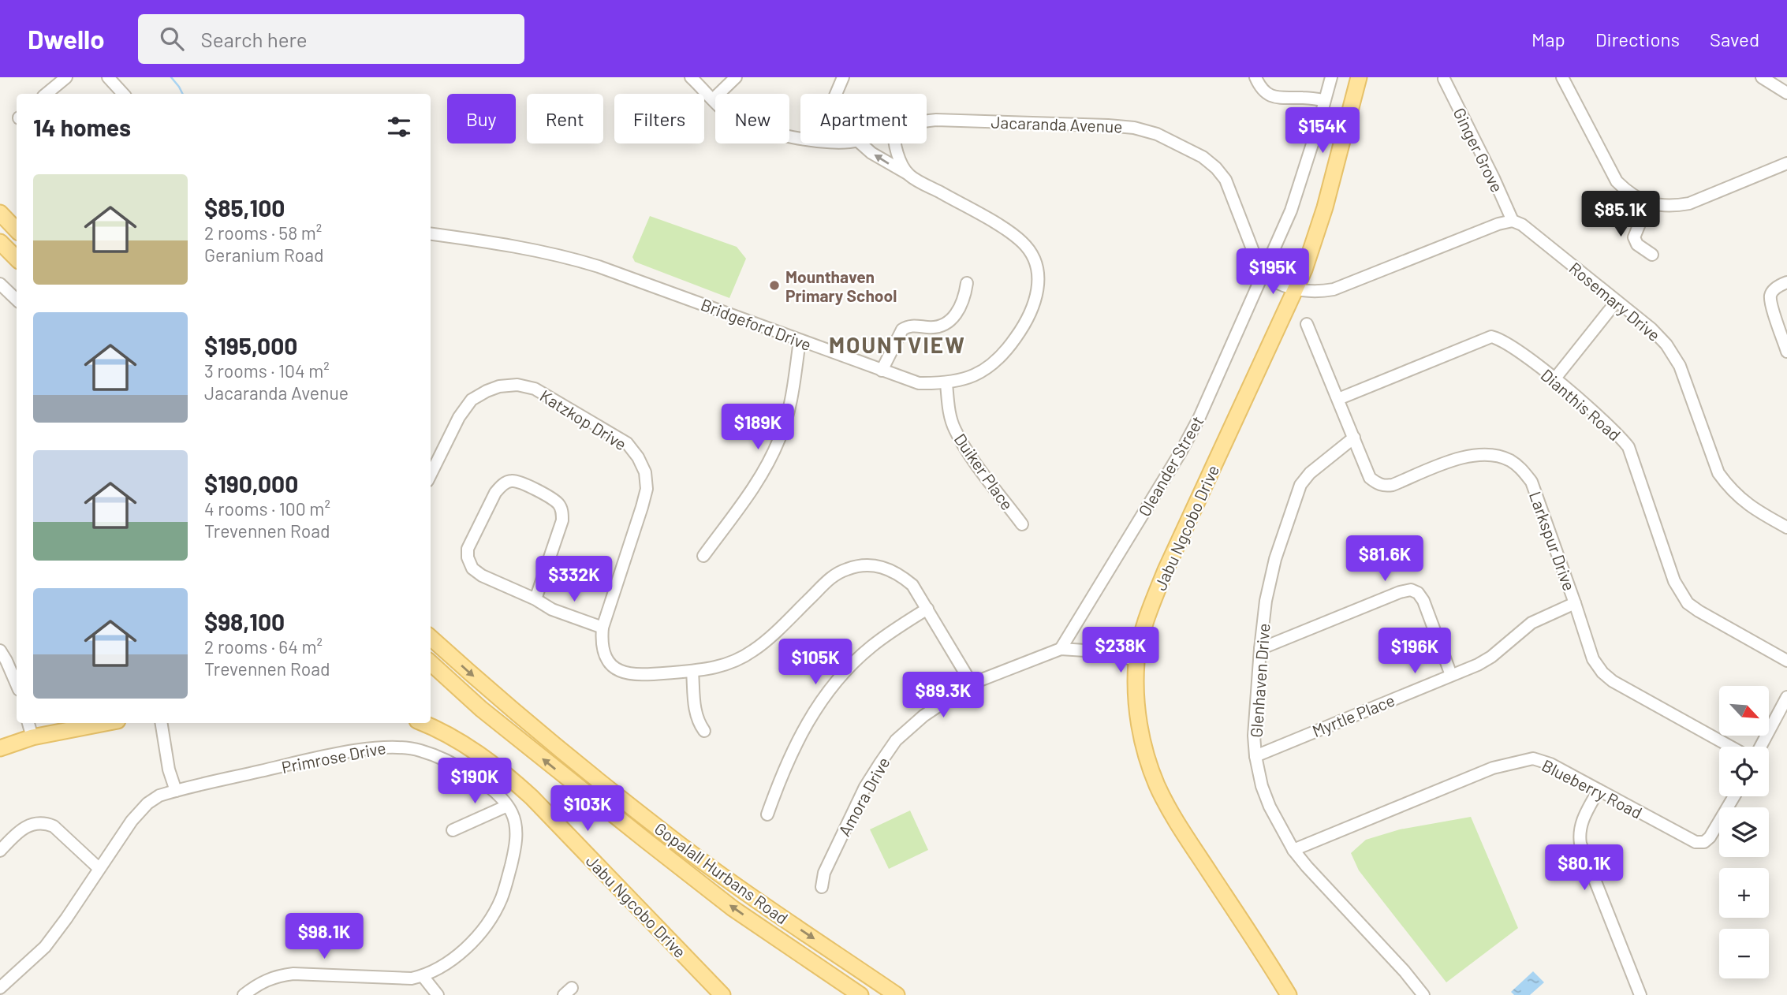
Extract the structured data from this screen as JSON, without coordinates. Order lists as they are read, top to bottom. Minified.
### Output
{"streets":{"main road":["Jabu Ngcobo Drive","Gopalall Hurbans Road"],"street":["Jacaranda Avenue","Ginger Grove","Rosemary Drive","Bridgeford Drive","Dianthis Road","Katzkop Drive","Oleander Street","Duiker Place","Larkspur Drive","Glenhaven Drive","Myrtle Place","Primrose Drive","Blueberry Road","Amora Drive"]},"crossings":[["Jacaranda Avenue","Oleander Street"],["Ginger Grove","Rosemary Drive"],["Bridgeford Drive","Duiker Place"],["Dianthis Road","Larkspur Drive"],["Katzkop Drive","Amora Drive"],["Oleander Street","Amora Drive"],["Jabu Ngcobo Drive","Amora Drive"],["Larkspur Drive","Glenhaven Drive"],["Larkspur Drive","Myrtle Place"],["Glenhaven Drive","Myrtle Place"],["Glenhaven Drive","Blueberry Road"]],"districts":["MOUNTVIEW"],"places":["Mounthaven Primary School"],"north":"bottom right","page":{"header":"Dwello","search":"Search here","nav":["Map","Directions","Saved"],"chip":["Buy","Rent","Filters","New","Apartment"],"heading":"14 homes","price":["$154K","$85.1K","$195K","$189K","$81.6K","$332K","$238K","$196K","$105K","$89.3K","$190K","$103K","$80.1K","$98.1K"],"list":[{"name":"$85,100","note":"2 rooms · 58 m² · Geranium Road"},{"name":"$195,000","note":"3 rooms · 104 m² · Jacaranda Avenue"},{"name":"$190,000","note":"4 rooms · 100 m² · Trevennen Road"},{"name":"$98,100","note":"2 rooms · 64 m² · Trevennen Road"}],"map_buttons":["+","−"]}}
